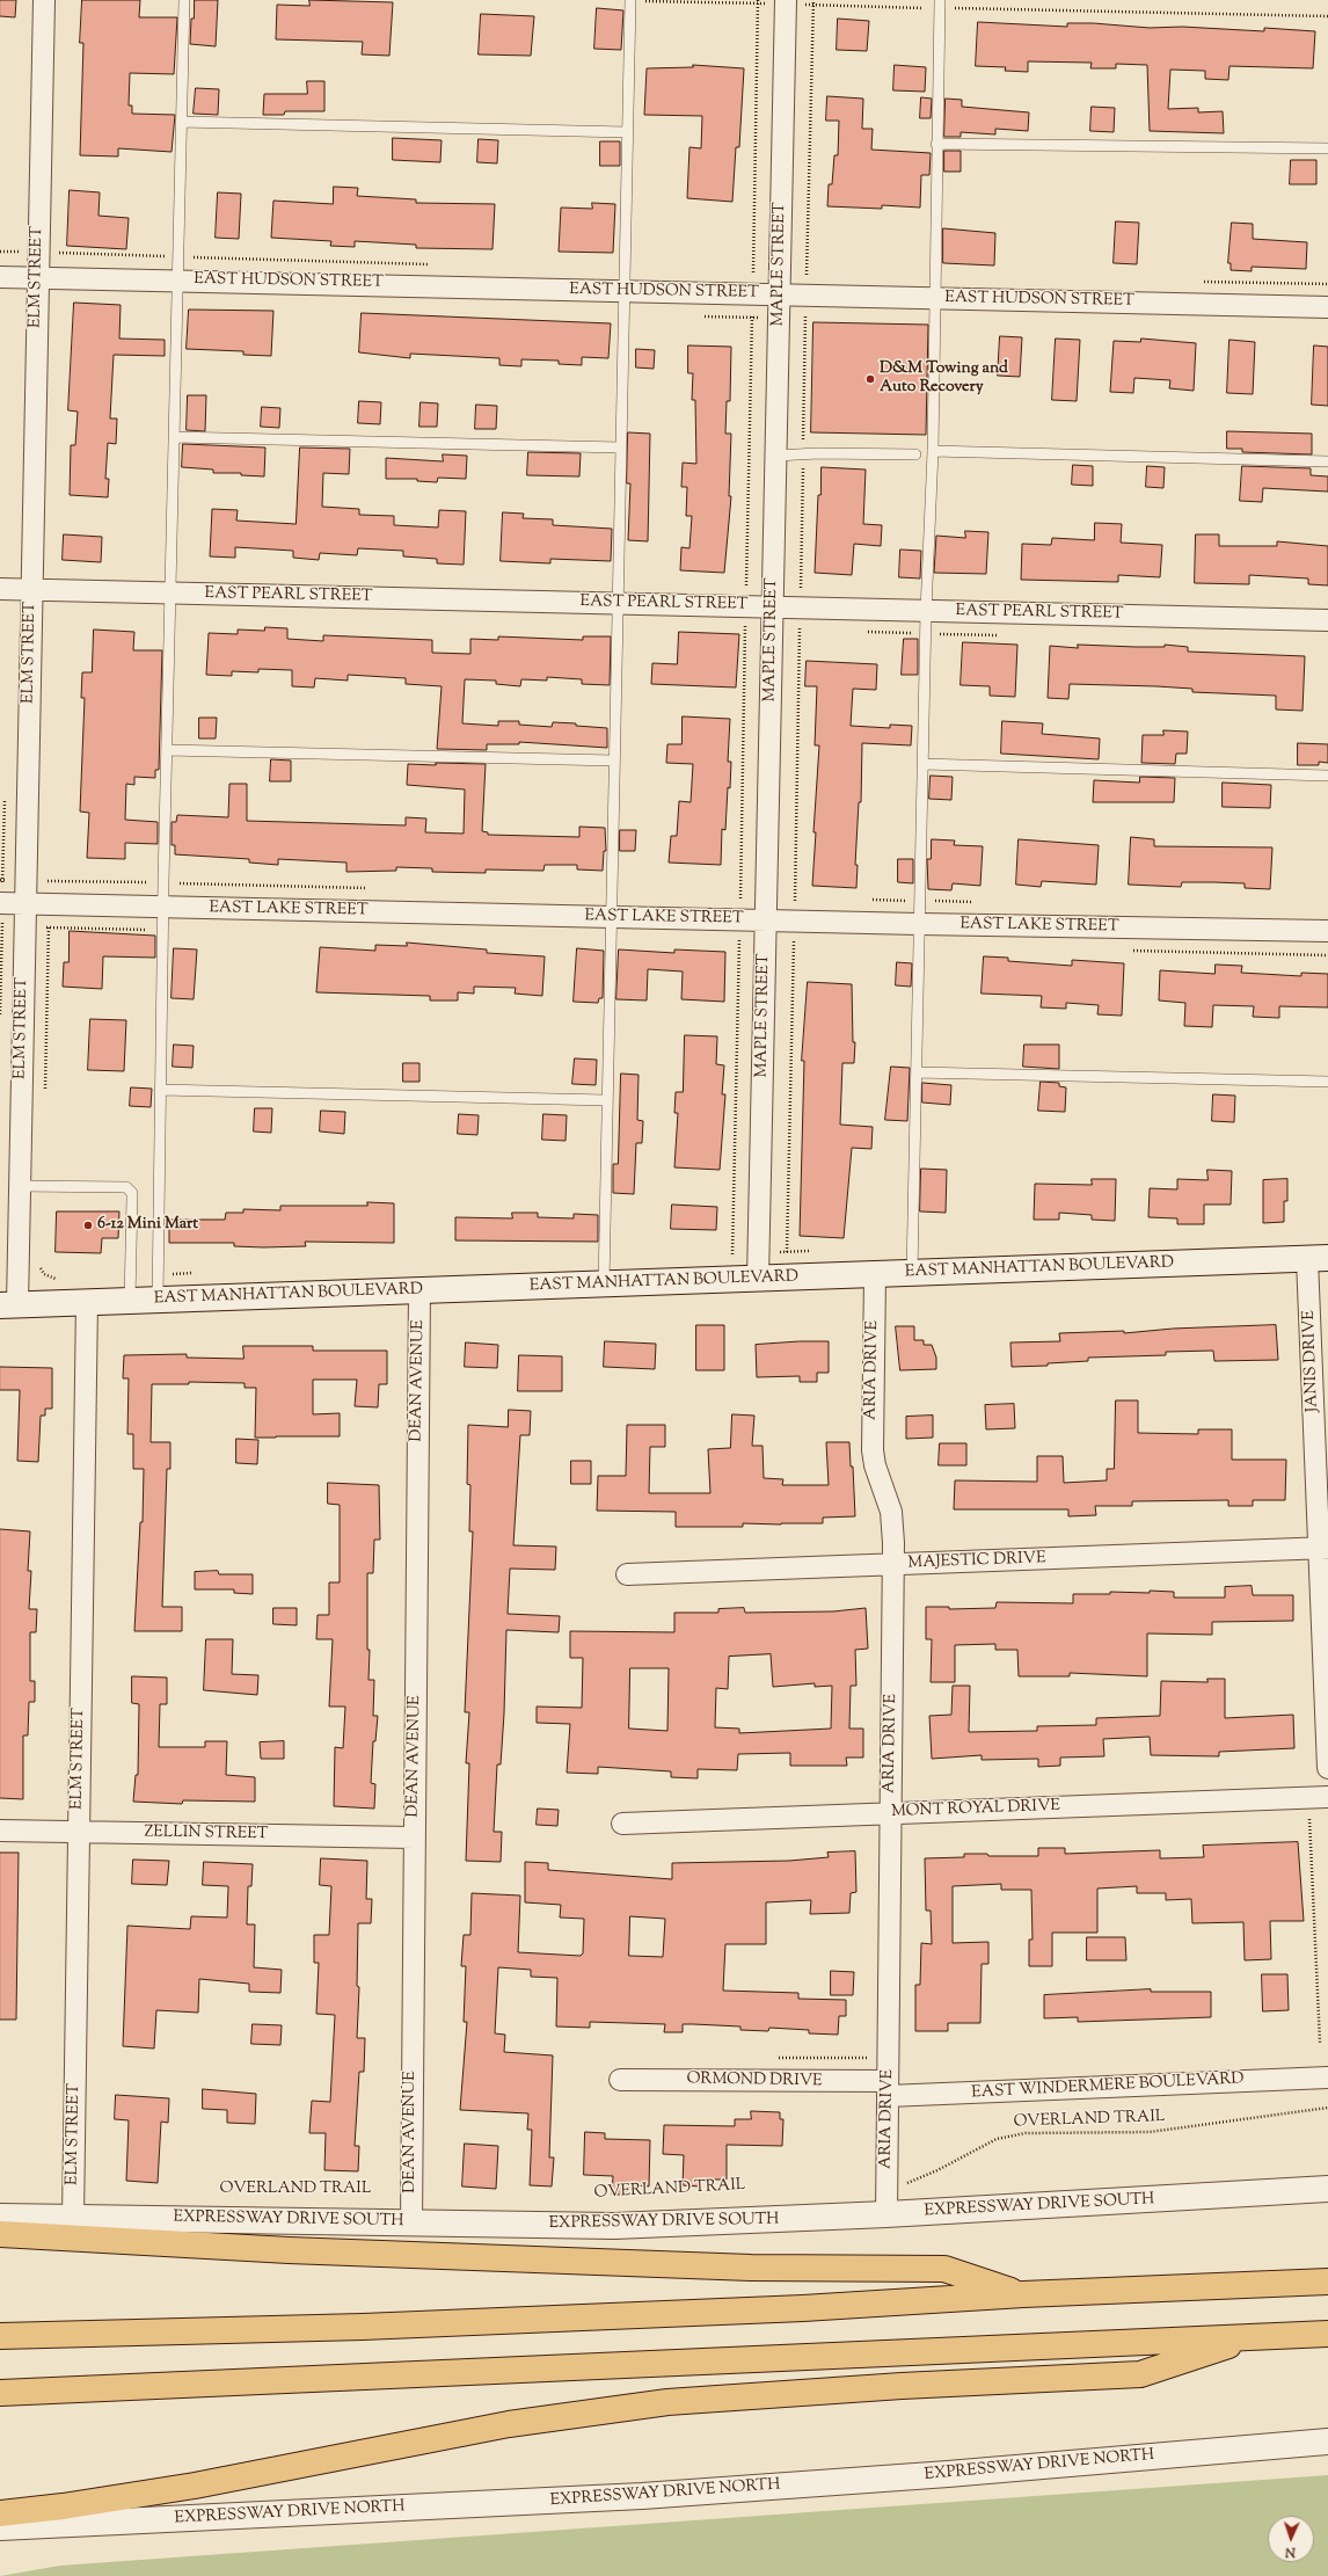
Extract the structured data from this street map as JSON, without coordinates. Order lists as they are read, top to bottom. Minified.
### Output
{"streets":{"street":["MAPLE STREET","ELM STREET","EAST HUDSON STREET","EAST PEARL STREET","EAST LAKE STREET","EAST MANHATTAN BOULEVARD","JANIS DRIVE","ARIA DRIVE","DEAN AVENUE","MAJESTIC DRIVE","MONT ROYAL DRIVE","ZELLIN STREET","ORMOND DRIVE","EAST WINDERMERE BOULEVARD","EXPRESSWAY DRIVE SOUTH","EXPRESSWAY DRIVE NORTH"],"path":["OVERLAND TRAIL"]},"crossings":[["MAPLE STREET","EAST HUDSON STREET"],["MAPLE STREET","EAST PEARL STREET"],["MAPLE STREET","EAST LAKE STREET"],["MAPLE STREET","EAST MANHATTAN BOULEVARD"],["ELM STREET","EAST HUDSON STREET"],["ELM STREET","EAST PEARL STREET"],["ELM STREET","EAST LAKE STREET"],["ELM STREET","EAST MANHATTAN BOULEVARD"],["ELM STREET","ZELLIN STREET"],["ELM STREET","EXPRESSWAY DRIVE SOUTH"],["EAST MANHATTAN BOULEVARD","JANIS DRIVE"],["EAST MANHATTAN BOULEVARD","ARIA DRIVE"],["EAST MANHATTAN BOULEVARD","DEAN AVENUE"],["JANIS DRIVE","MAJESTIC DRIVE"],["ARIA DRIVE","MAJESTIC DRIVE"],["ARIA DRIVE","MONT ROYAL DRIVE"],["ARIA DRIVE","ORMOND DRIVE"],["ARIA DRIVE","EAST WINDERMERE BOULEVARD"],["ARIA DRIVE","OVERLAND TRAIL"],["ARIA DRIVE","EXPRESSWAY DRIVE SOUTH"],["DEAN AVENUE","ZELLIN STREET"],["DEAN AVENUE","EXPRESSWAY DRIVE SOUTH"],["ORMOND DRIVE","EAST WINDERMERE BOULEVARD"]],"places":["D&M Towing and Auto Recovery","6-12 Mini Mart"],"north":"bottom"}
